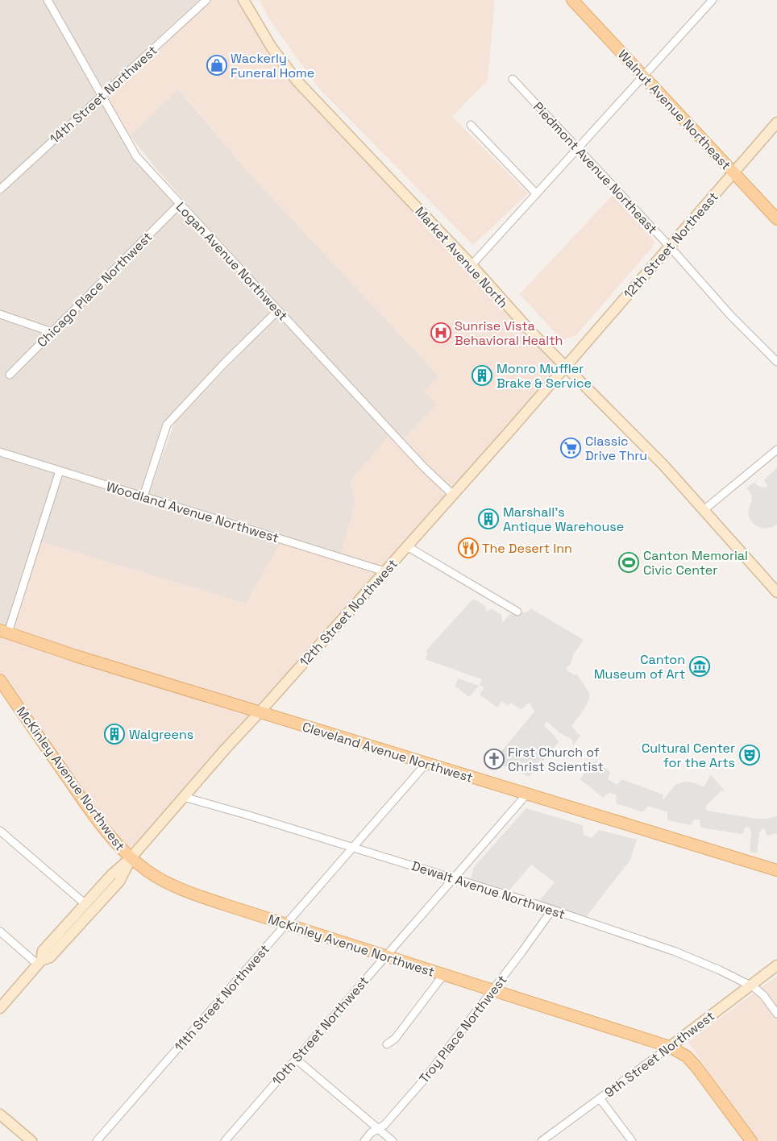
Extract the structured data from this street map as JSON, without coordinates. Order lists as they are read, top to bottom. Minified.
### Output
{"streets":{"main road":["Walnut Avenue Northeast","12th Street Northeast","Market Avenue North","12th Street Northwest","Cleveland Avenue Northwest","McKinley Avenue Northwest","9th Street Northwest"],"street":["14th Street Northwest","Piedmont Avenue Northeast","Logan Avenue Northwest","Chicago Place Northwest","Woodland Avenue Northwest","Dewalt Avenue Northwest","11th Street Northwest","Troy Place Northwest","10th Street Northwest"]},"crossings":[["14th Street Northwest","Logan Avenue Northwest"],["Walnut Avenue Northeast","12th Street Northeast"],["Piedmont Avenue Northeast","12th Street Northeast"],["12th Street Northeast","Market Avenue North"],["12th Street Northeast","12th Street Northwest"],["Market Avenue North","12th Street Northwest"],["Logan Avenue Northwest","Chicago Place Northwest"],["Logan Avenue Northwest","12th Street Northwest"],["Woodland Avenue Northwest","12th Street Northwest"],["12th Street Northwest","Cleveland Avenue Northwest"],["12th Street Northwest","McKinley Avenue Northwest"],["12th Street Northwest","Dewalt Avenue Northwest"],["Cleveland Avenue Northwest","11th Street Northwest"],["Cleveland Avenue Northwest","10th Street Northwest"],["McKinley Avenue Northwest","11th Street Northwest"],["McKinley Avenue Northwest","Troy Place Northwest"],["McKinley Avenue Northwest","10th Street Northwest"],["McKinley Avenue Northwest","9th Street Northwest"],["Dewalt Avenue Northwest","11th Street Northwest"],["Dewalt Avenue Northwest","Troy Place Northwest"],["Dewalt Avenue Northwest","10th Street Northwest"],["Dewalt Avenue Northwest","9th Street Northwest"]],"places":{"shop":["Wackerly Funeral Home"],"hospital":["Sunrise Vista Behavioral Health"],"building":["Monro Muffler Brake & Service","Marshall's Antique Warehouse","Walgreens"],"supermarket":["Classic Drive Thru"],"restaurant":["The Desert Inn"],"sports":["Canton Memorial Civic Center"],"museum":["Canton Museum of Art"],"theatre":["Cultural Center for the Arts"],"church":["First Church of Christ Scientist"]}}
